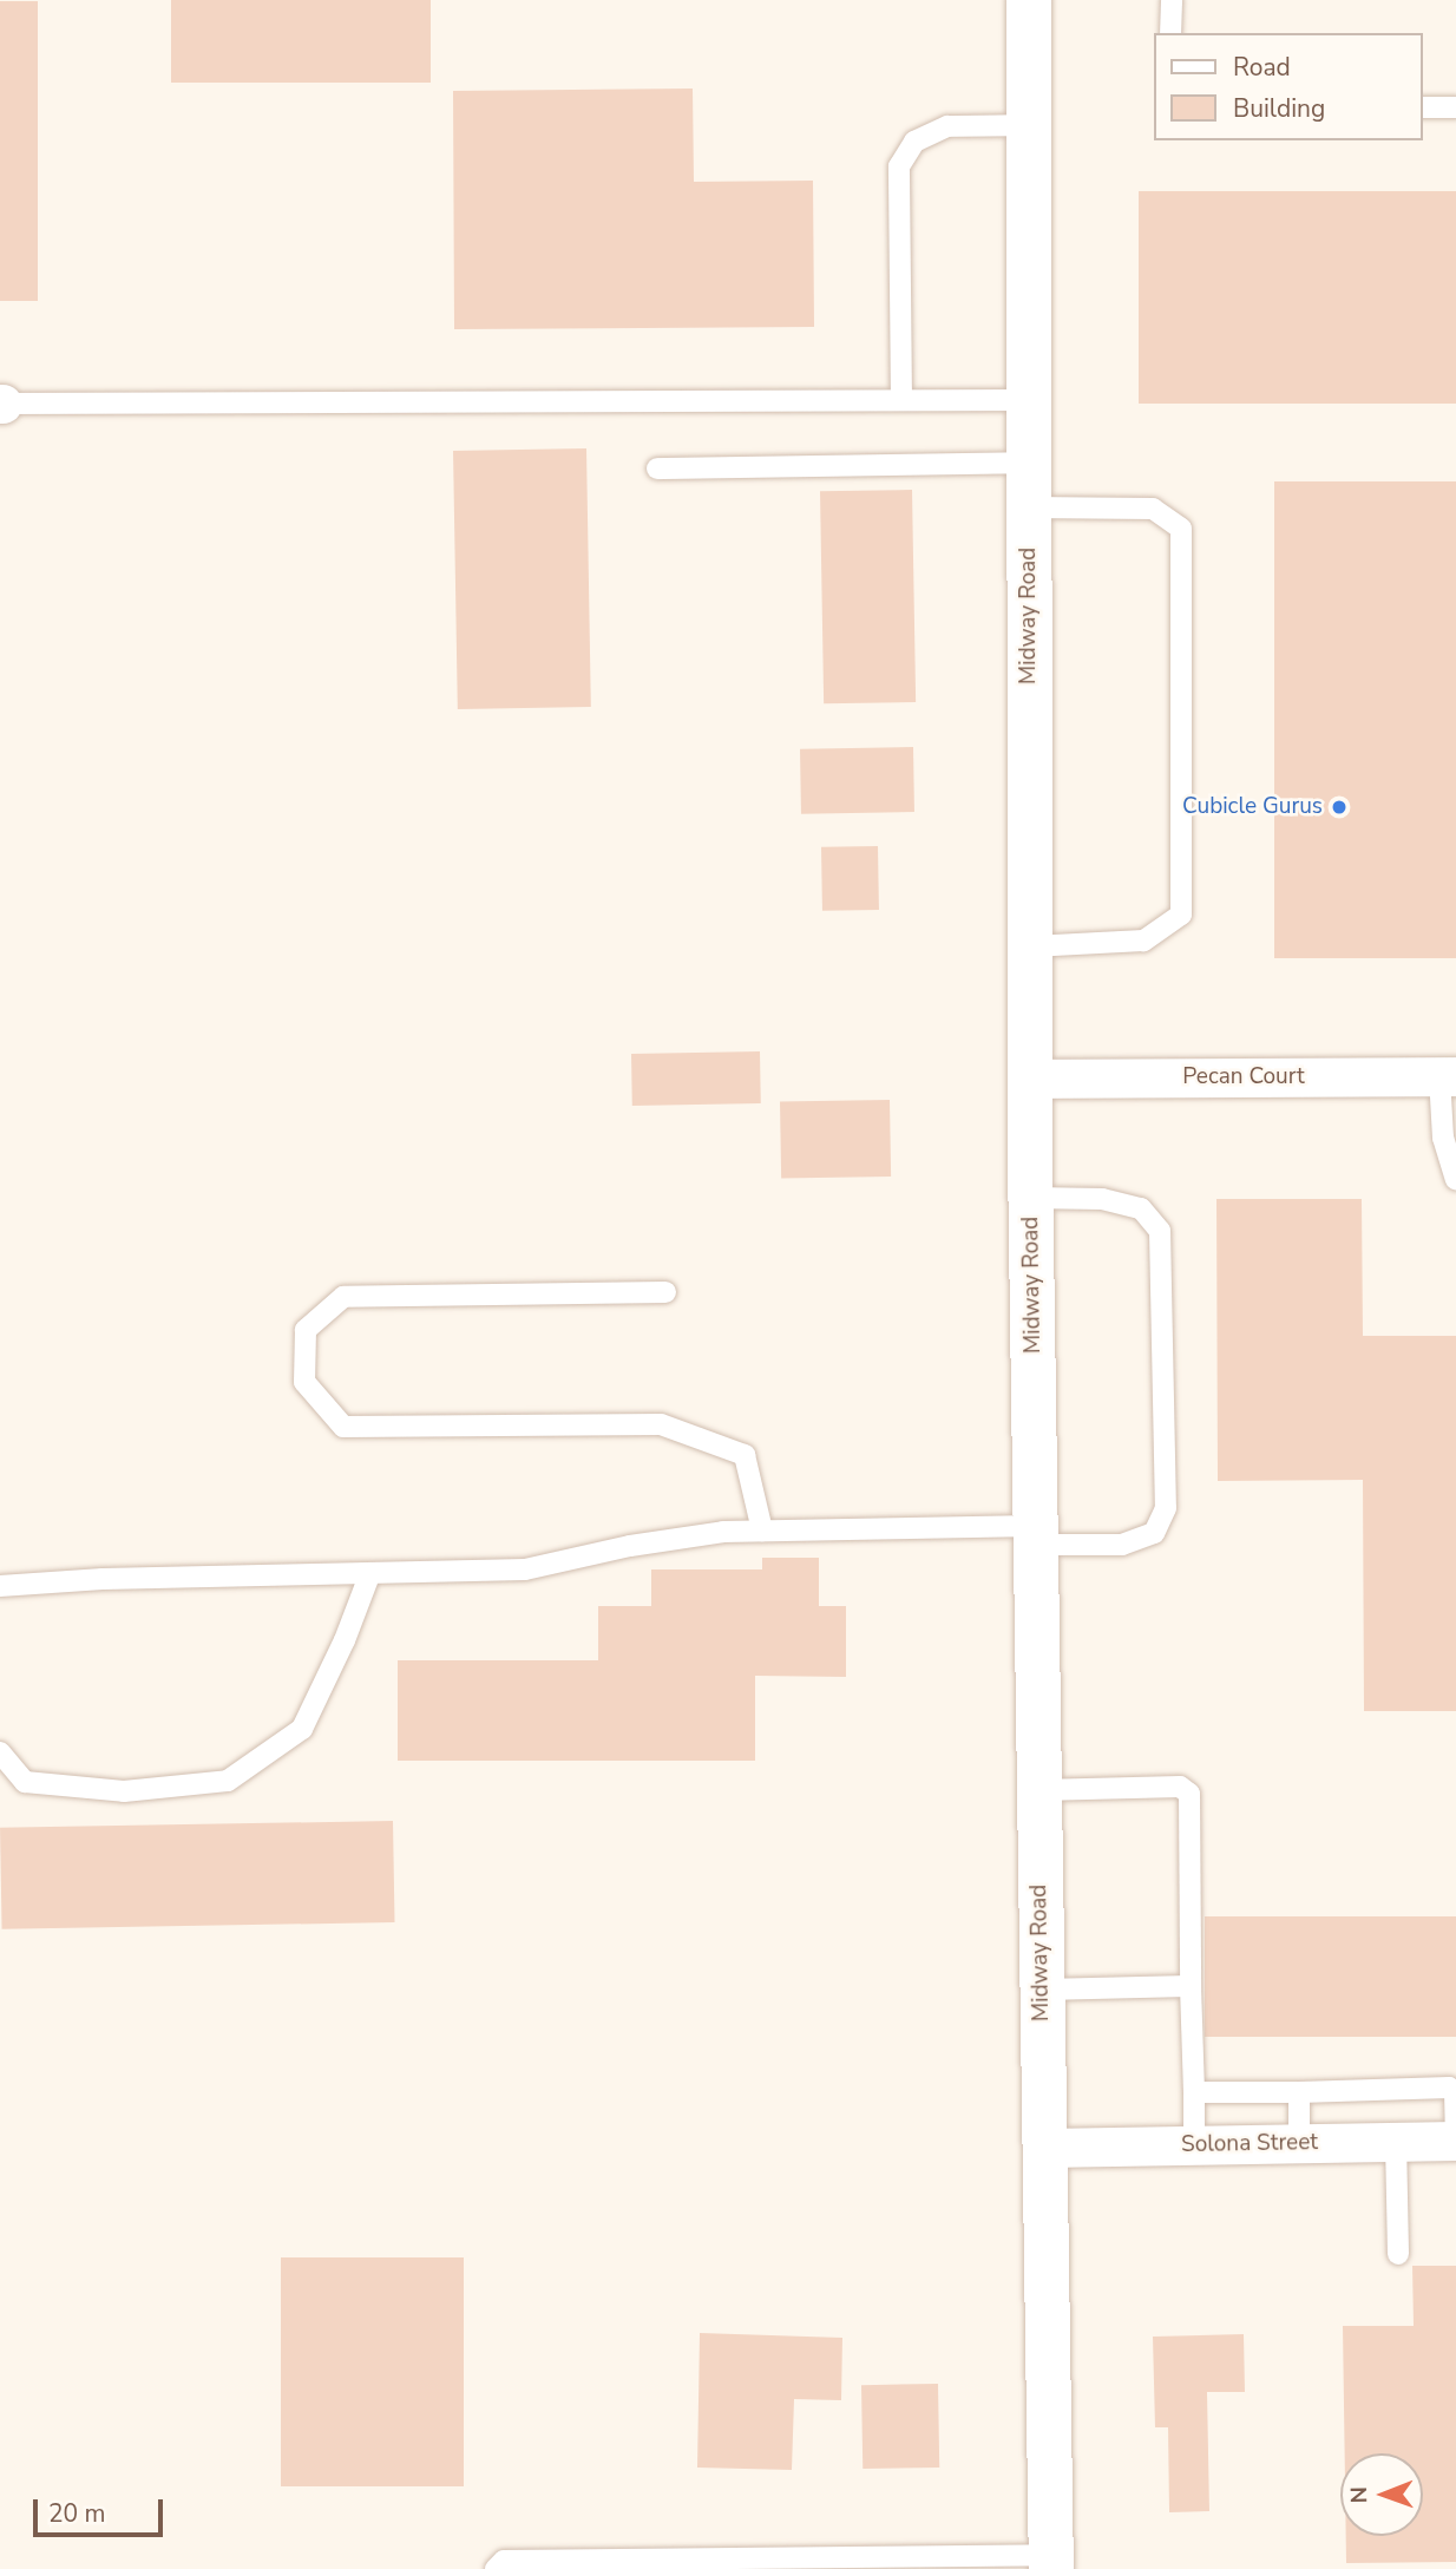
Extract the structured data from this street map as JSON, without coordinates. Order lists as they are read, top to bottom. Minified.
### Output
{"streets":{"main road":["Midway Road"],"street":["Pecan Court","Solona Street"]},"crossings":[["Midway Road","Pecan Court"],["Midway Road","Solona Street"]],"places":["Cubicle Gurus"],"legend":["Road","Building"],"scale_bar":"20 m","north":"left"}
